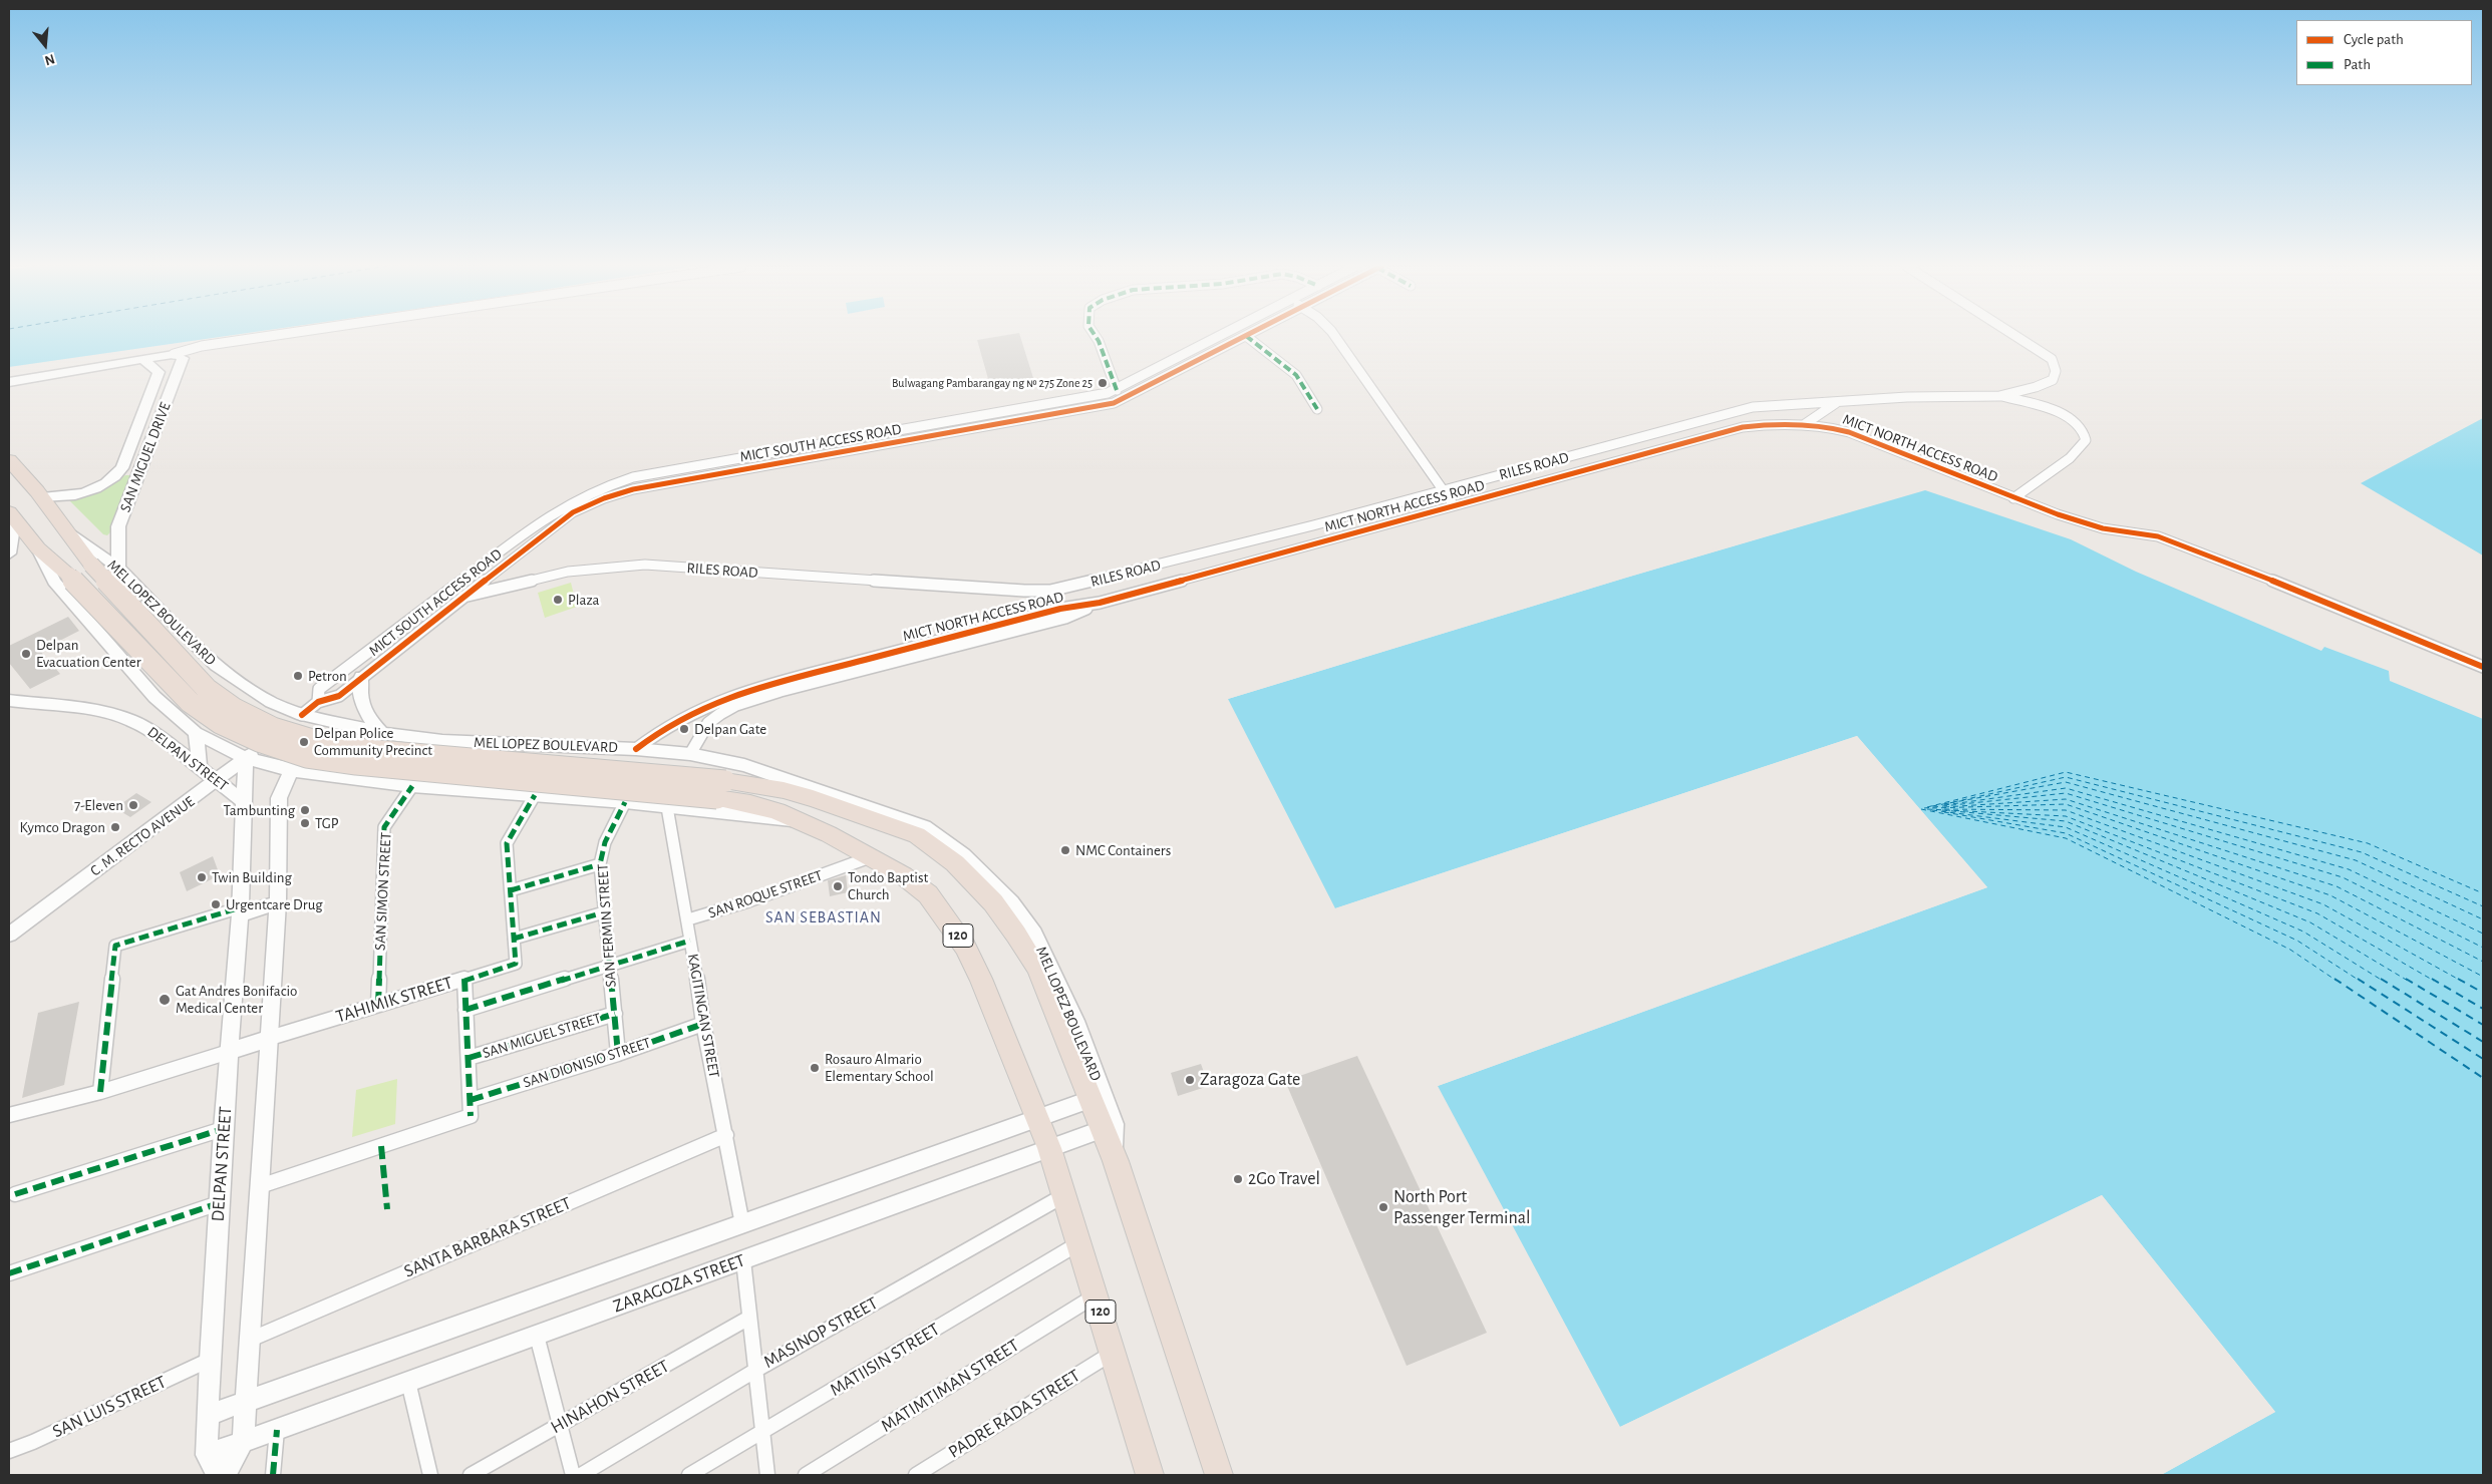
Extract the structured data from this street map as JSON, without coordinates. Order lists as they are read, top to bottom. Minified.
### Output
{"streets":{"highway":["MEL LOPEZ BOULEVARD","120"],"street":["MICT SOUTH ACCESS ROAD","MICT NORTH ACCESS ROAD","SAN MIGUEL DRIVE","RILES ROAD","DELPAN STREET","C. M. RECTO AVENUE","SAN SIMON STREET","SAN ROQUE STREET","SAN FERMIN STREET","TAHIMIK STREET","KAGITINGAN STREET","SAN MIGUEL STREET","SAN DIONISIO STREET","SANTA BARBARA STREET","ZARAGOZA STREET","MASINOP STREET","MATIISIN STREET","MATIMTIMAN STREET","HINAHON STREET","SAN LUIS STREET","PADRE RADA STREET"]},"crossings":[["MICT SOUTH ACCESS ROAD","RILES ROAD"],["MICT SOUTH ACCESS ROAD","MEL LOPEZ BOULEVARD"],["MICT SOUTH ACCESS ROAD","C. M. RECTO AVENUE"],["MICT NORTH ACCESS ROAD","MEL LOPEZ BOULEVARD"],["SAN MIGUEL DRIVE","MEL LOPEZ BOULEVARD"],["MEL LOPEZ BOULEVARD","DELPAN STREET"],["MEL LOPEZ BOULEVARD","C. M. RECTO AVENUE"],["MEL LOPEZ BOULEVARD","SAN SIMON STREET"],["MEL LOPEZ BOULEVARD","SAN ROQUE STREET"],["MEL LOPEZ BOULEVARD","SAN FERMIN STREET"],["MEL LOPEZ BOULEVARD","KAGITINGAN STREET"],["MEL LOPEZ BOULEVARD","ZARAGOZA STREET"],["MEL LOPEZ BOULEVARD","MASINOP STREET"],["MEL LOPEZ BOULEVARD","MATIISIN STREET"],["MEL LOPEZ BOULEVARD","MATIMTIMAN STREET"],["MEL LOPEZ BOULEVARD","PADRE RADA STREET"],["DELPAN STREET","C. M. RECTO AVENUE"],["DELPAN STREET","TAHIMIK STREET"],["DELPAN STREET","SAN LUIS STREET"],["SAN SIMON STREET","TAHIMIK STREET"],["SAN ROQUE STREET","KAGITINGAN STREET"],["SAN FERMIN STREET","SAN MIGUEL STREET"],["SAN FERMIN STREET","SAN DIONISIO STREET"],["TAHIMIK STREET","SAN MIGUEL STREET"],["TAHIMIK STREET","SAN DIONISIO STREET"],["KAGITINGAN STREET","SAN DIONISIO STREET"],["KAGITINGAN STREET","SANTA BARBARA STREET"]],"districts":["SAN SEBASTIAN"],"places":["Bulwagang Pambarangay ng № 275 Zone 25","Plaza","Delpan Evacuation Center","Petron","Delpan Gate","Delpan Police Community Precinct","7-Eleven","Tambunting","TGP","Kymco Dragon","NMC Containers","Twin Building","Tondo Baptist Church","Urgentcare Drug","Gat Andres Bonifacio Medical Center","Rosauro Almario Elementary School","Zaragoza Gate","2Go Travel","North Port Passenger Terminal"],"legend":["Cycle path","Path"],"north":"bottom"}
